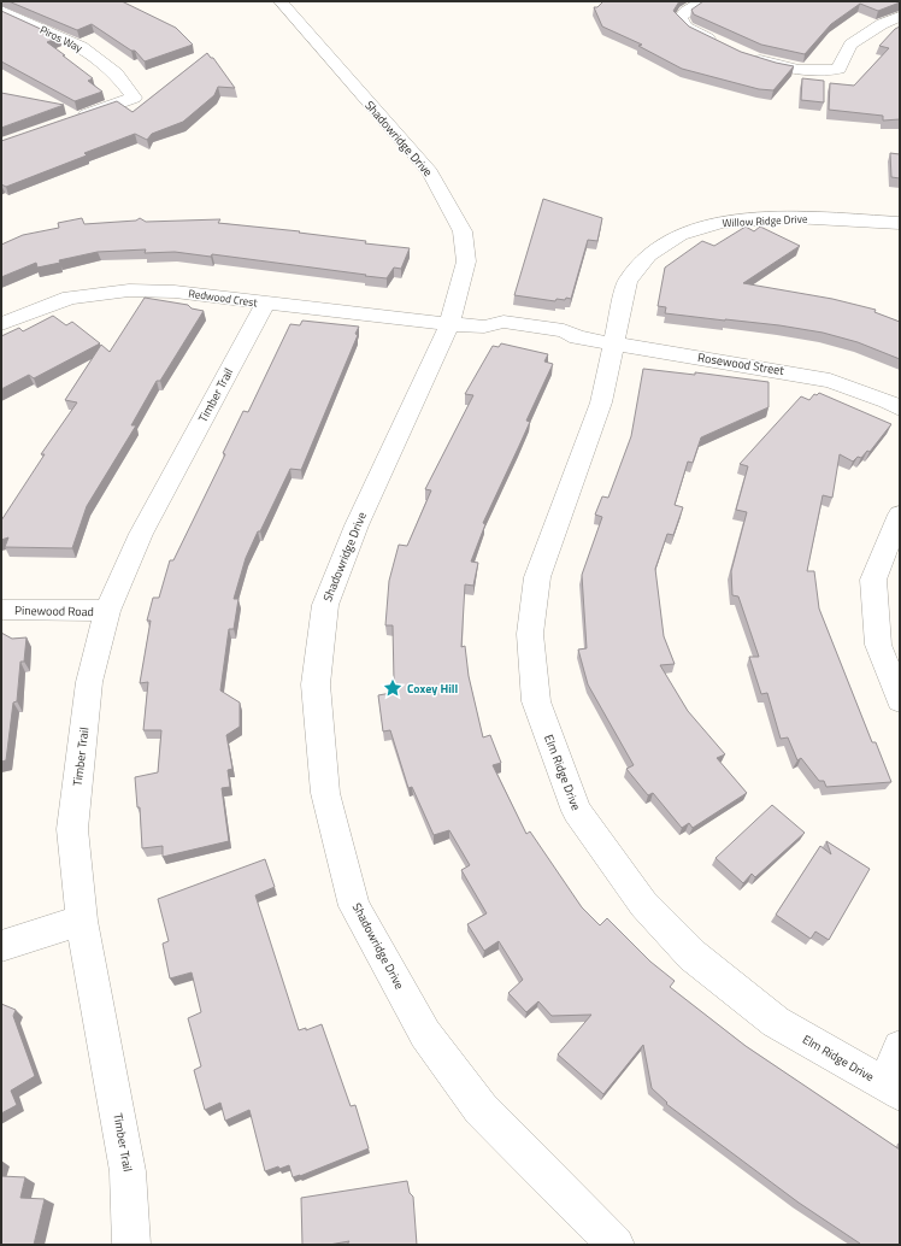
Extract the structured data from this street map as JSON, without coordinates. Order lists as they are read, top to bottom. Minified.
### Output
{"streets":{"street":["Piros Way","Shadowridge Drive","Willow Ridge Drive","Redwood Crest","Rosewood Street","Timber Trail","Pinewood Road","Elm Ridge Drive"]},"crossings":[["Shadowridge Drive","Redwood Crest"],["Shadowridge Drive","Rosewood Street"],["Willow Ridge Drive","Rosewood Street"],["Willow Ridge Drive","Elm Ridge Drive"],["Redwood Crest","Rosewood Street"],["Redwood Crest","Timber Trail"],["Rosewood Street","Elm Ridge Drive"],["Timber Trail","Pinewood Road"]],"places":{"place":["Coxey Hill"]}}
